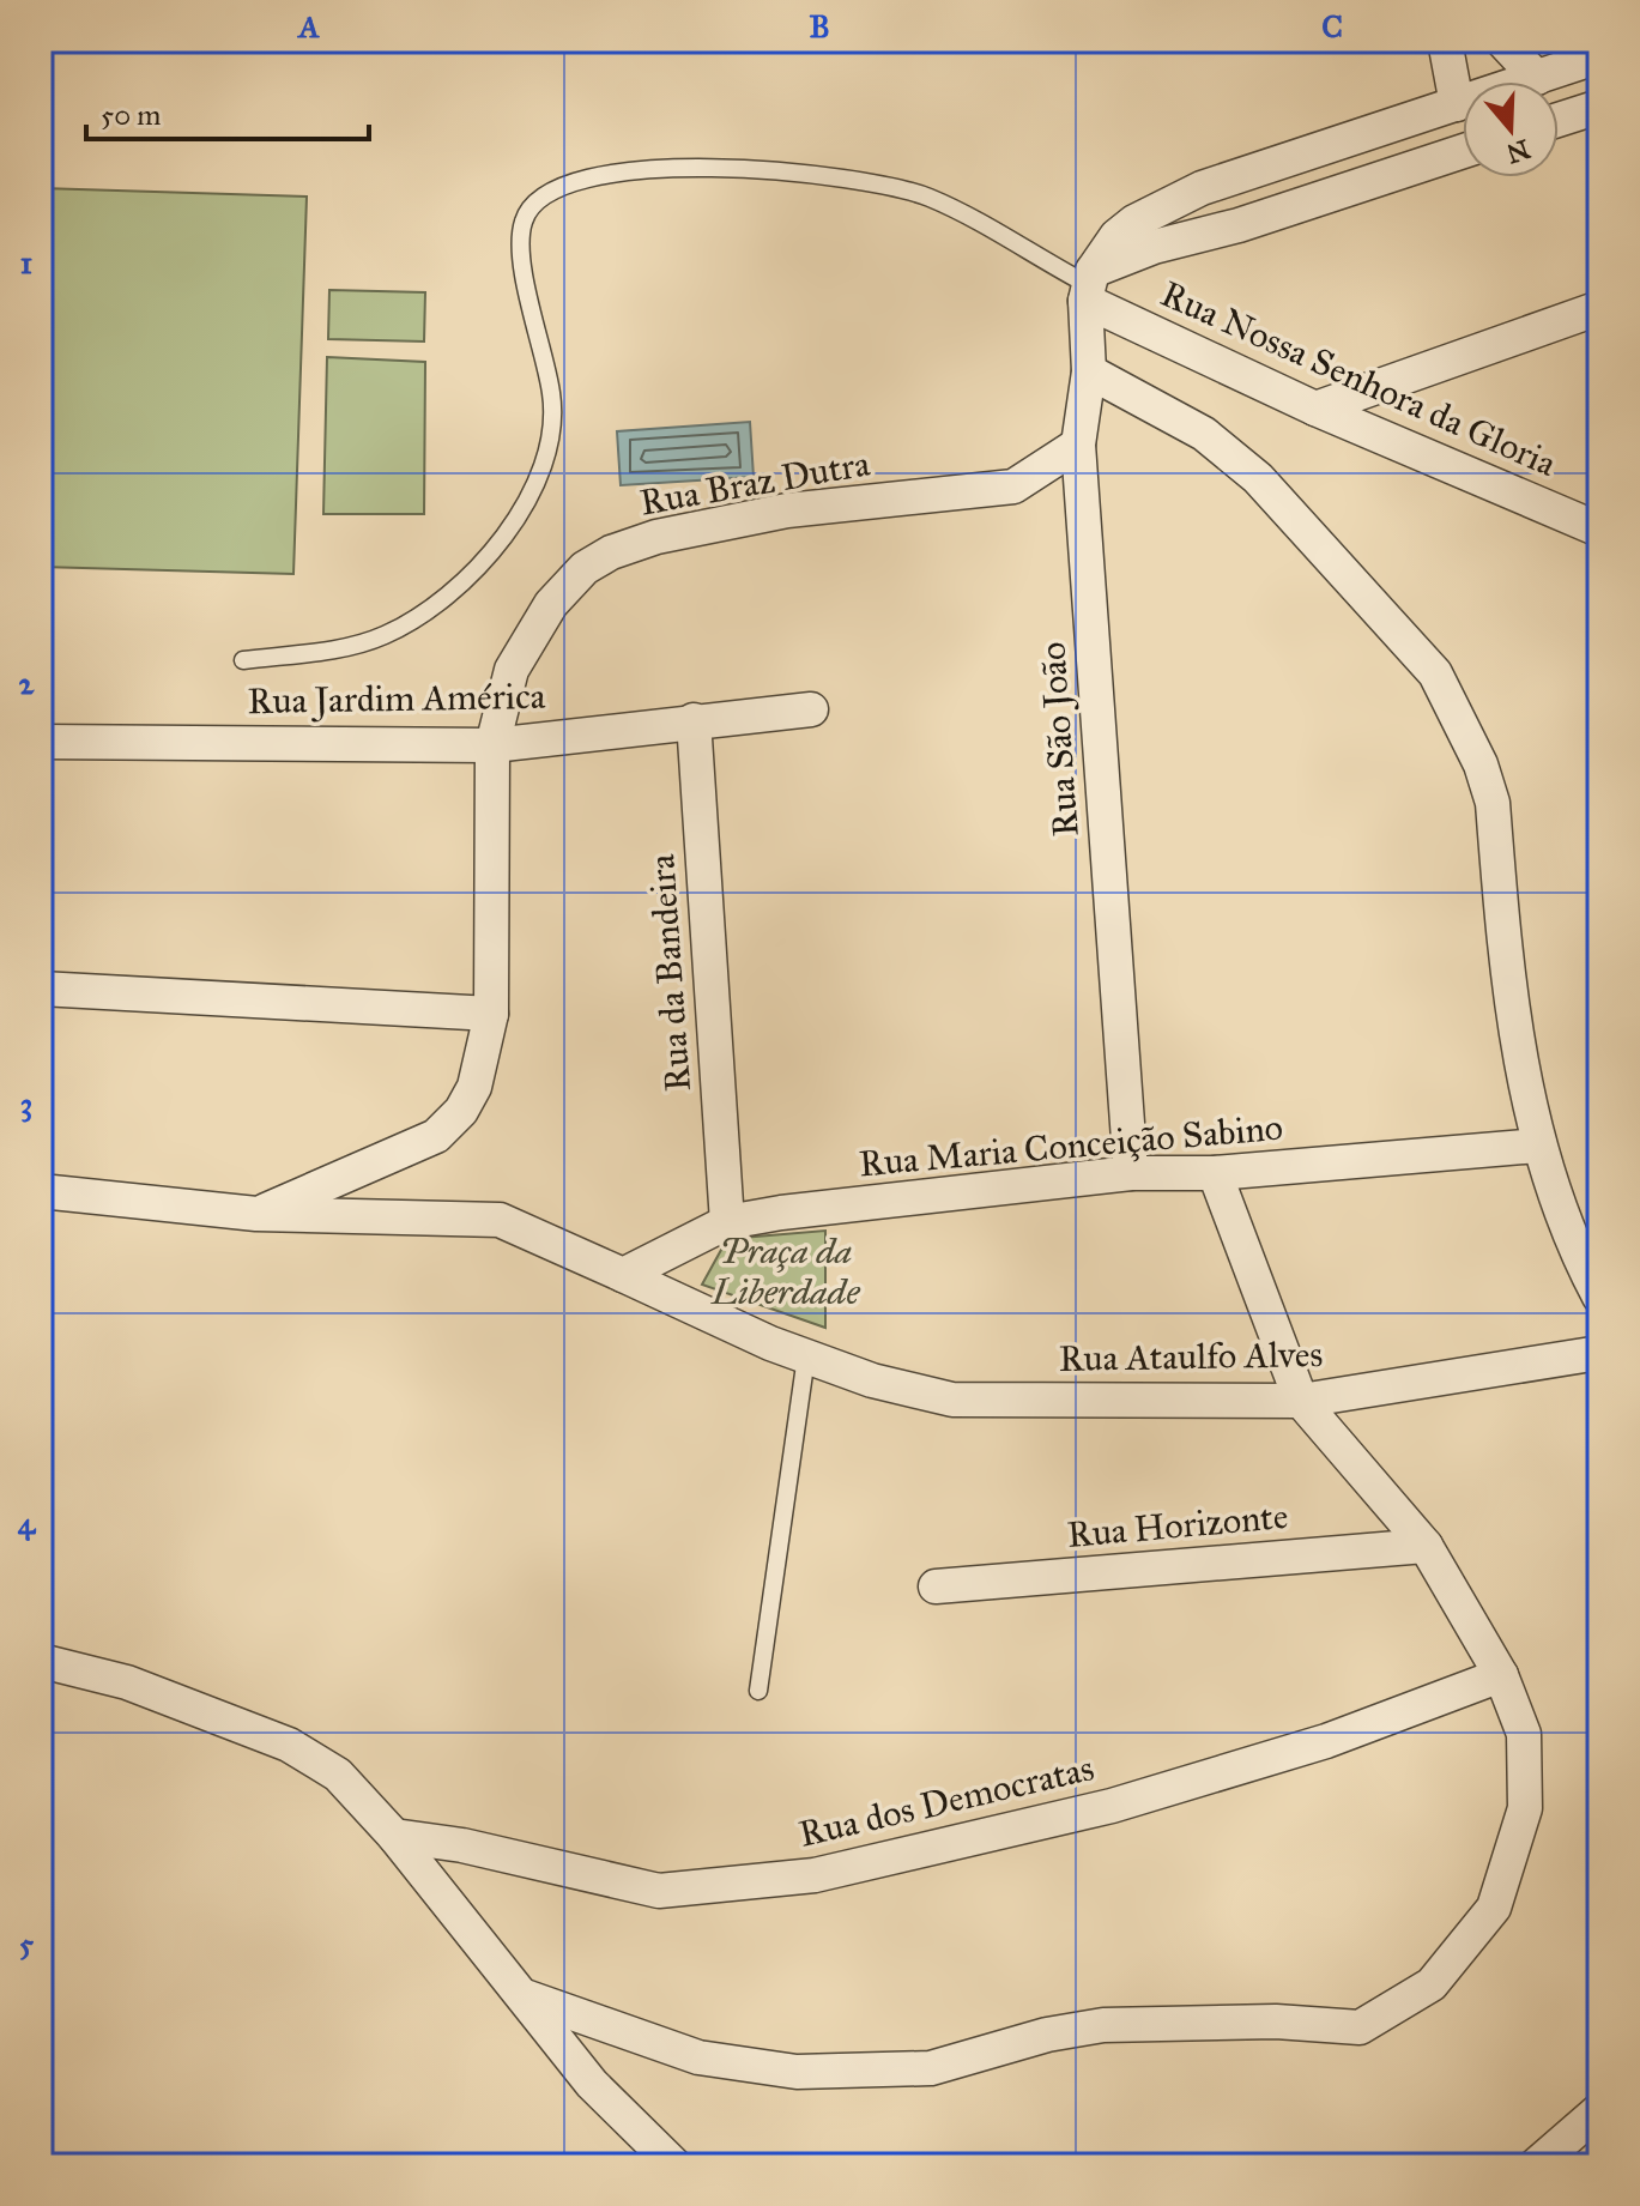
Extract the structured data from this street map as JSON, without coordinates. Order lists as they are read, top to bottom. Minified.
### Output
{"streets":{"street":["Rua Nossa Senhora da Gloria","Rua Braz Dutra","Rua Jardim América","Rua São João","Rua da Bandeira","Rua Maria Conceição Sabino","Rua Ataulfo Alves","Rua Horizonte","Rua dos Democratas"]},"crossings":[["Rua Nossa Senhora da Gloria","Rua São João"],["Rua Braz Dutra","Rua Jardim América"],["Rua Braz Dutra","Rua São João"],["Rua Jardim América","Rua da Bandeira"],["Rua São João","Rua Maria Conceição Sabino"],["Rua da Bandeira","Rua Maria Conceição Sabino"]],"parks":["Praça da Liberdade"],"scale_bar":"50 m","north":"bottom","grid":{"columns":["A","B","C"],"rows":["1","2","3","4","5"]}}
